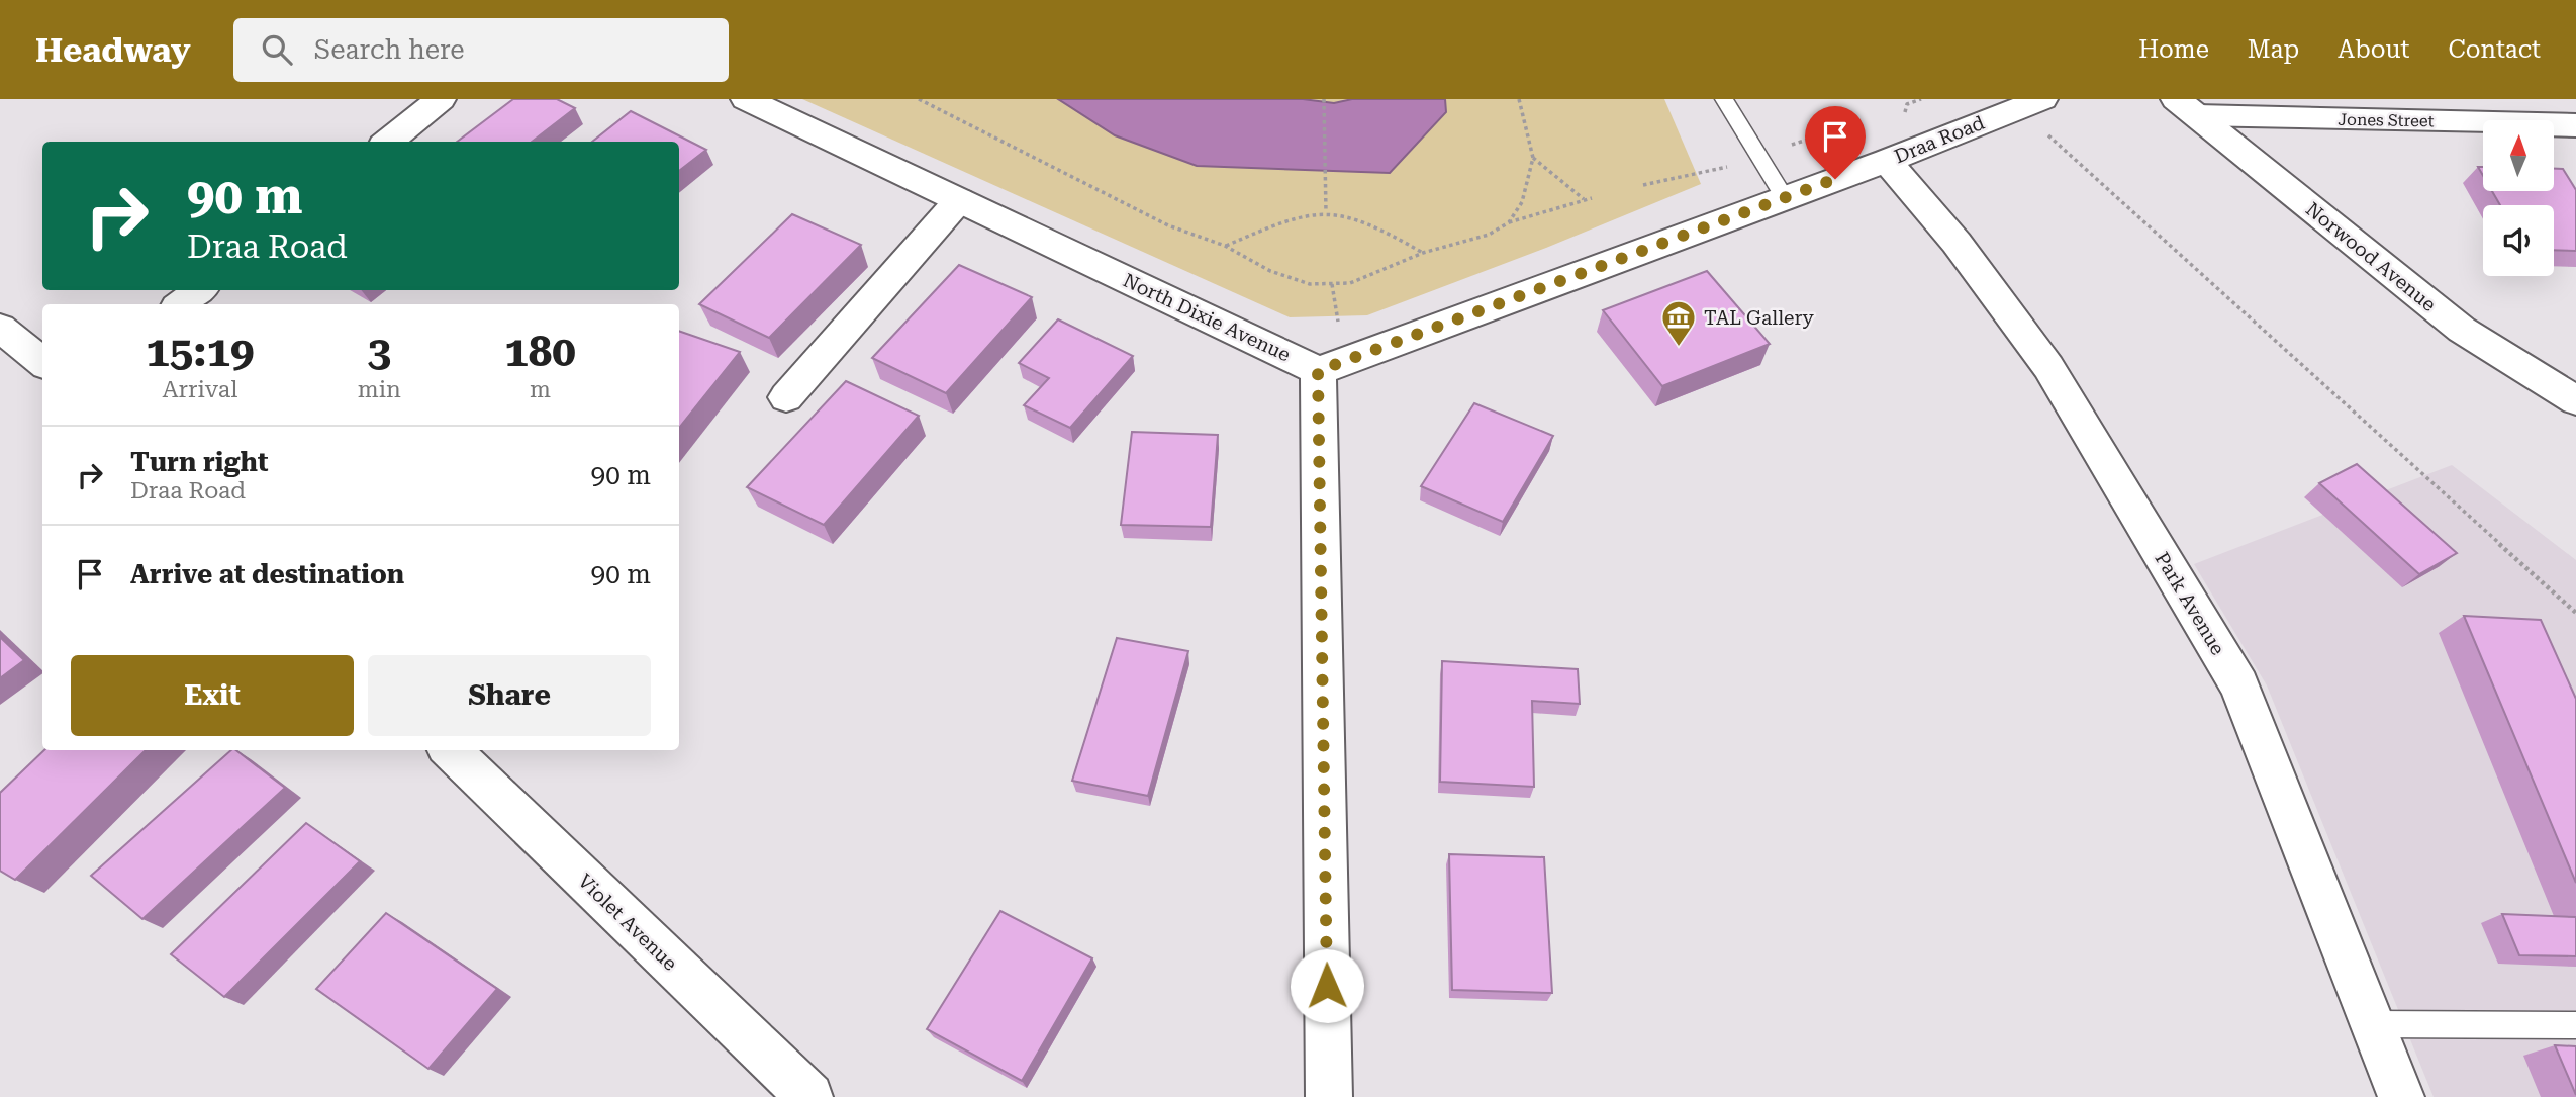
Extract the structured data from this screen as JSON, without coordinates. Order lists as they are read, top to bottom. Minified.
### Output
{"streets":{"street":["Jones Street","Draa Road","Norwood Avenue","North Dixie Avenue","Park Avenue","Violet Avenue"]},"crossings":[["Jones Street","Norwood Avenue"],["Draa Road","North Dixie Avenue"],["Draa Road","Park Avenue"]],"places":{"museum":["TAL Gallery"]},"north":"top","page":{"header":"Headway","search":"Search here","nav":["Home","Map","About","Contact"],"turn":["90 m","Draa Road"],"eta":["15:19","Arrival","3","min","180","m"],"list":[{"name":"Turn right","note":"Draa Road","value":"90 m"},{"name":"Arrive at destination","value":"90 m"}],"buttons":["Exit","Share"]}}
